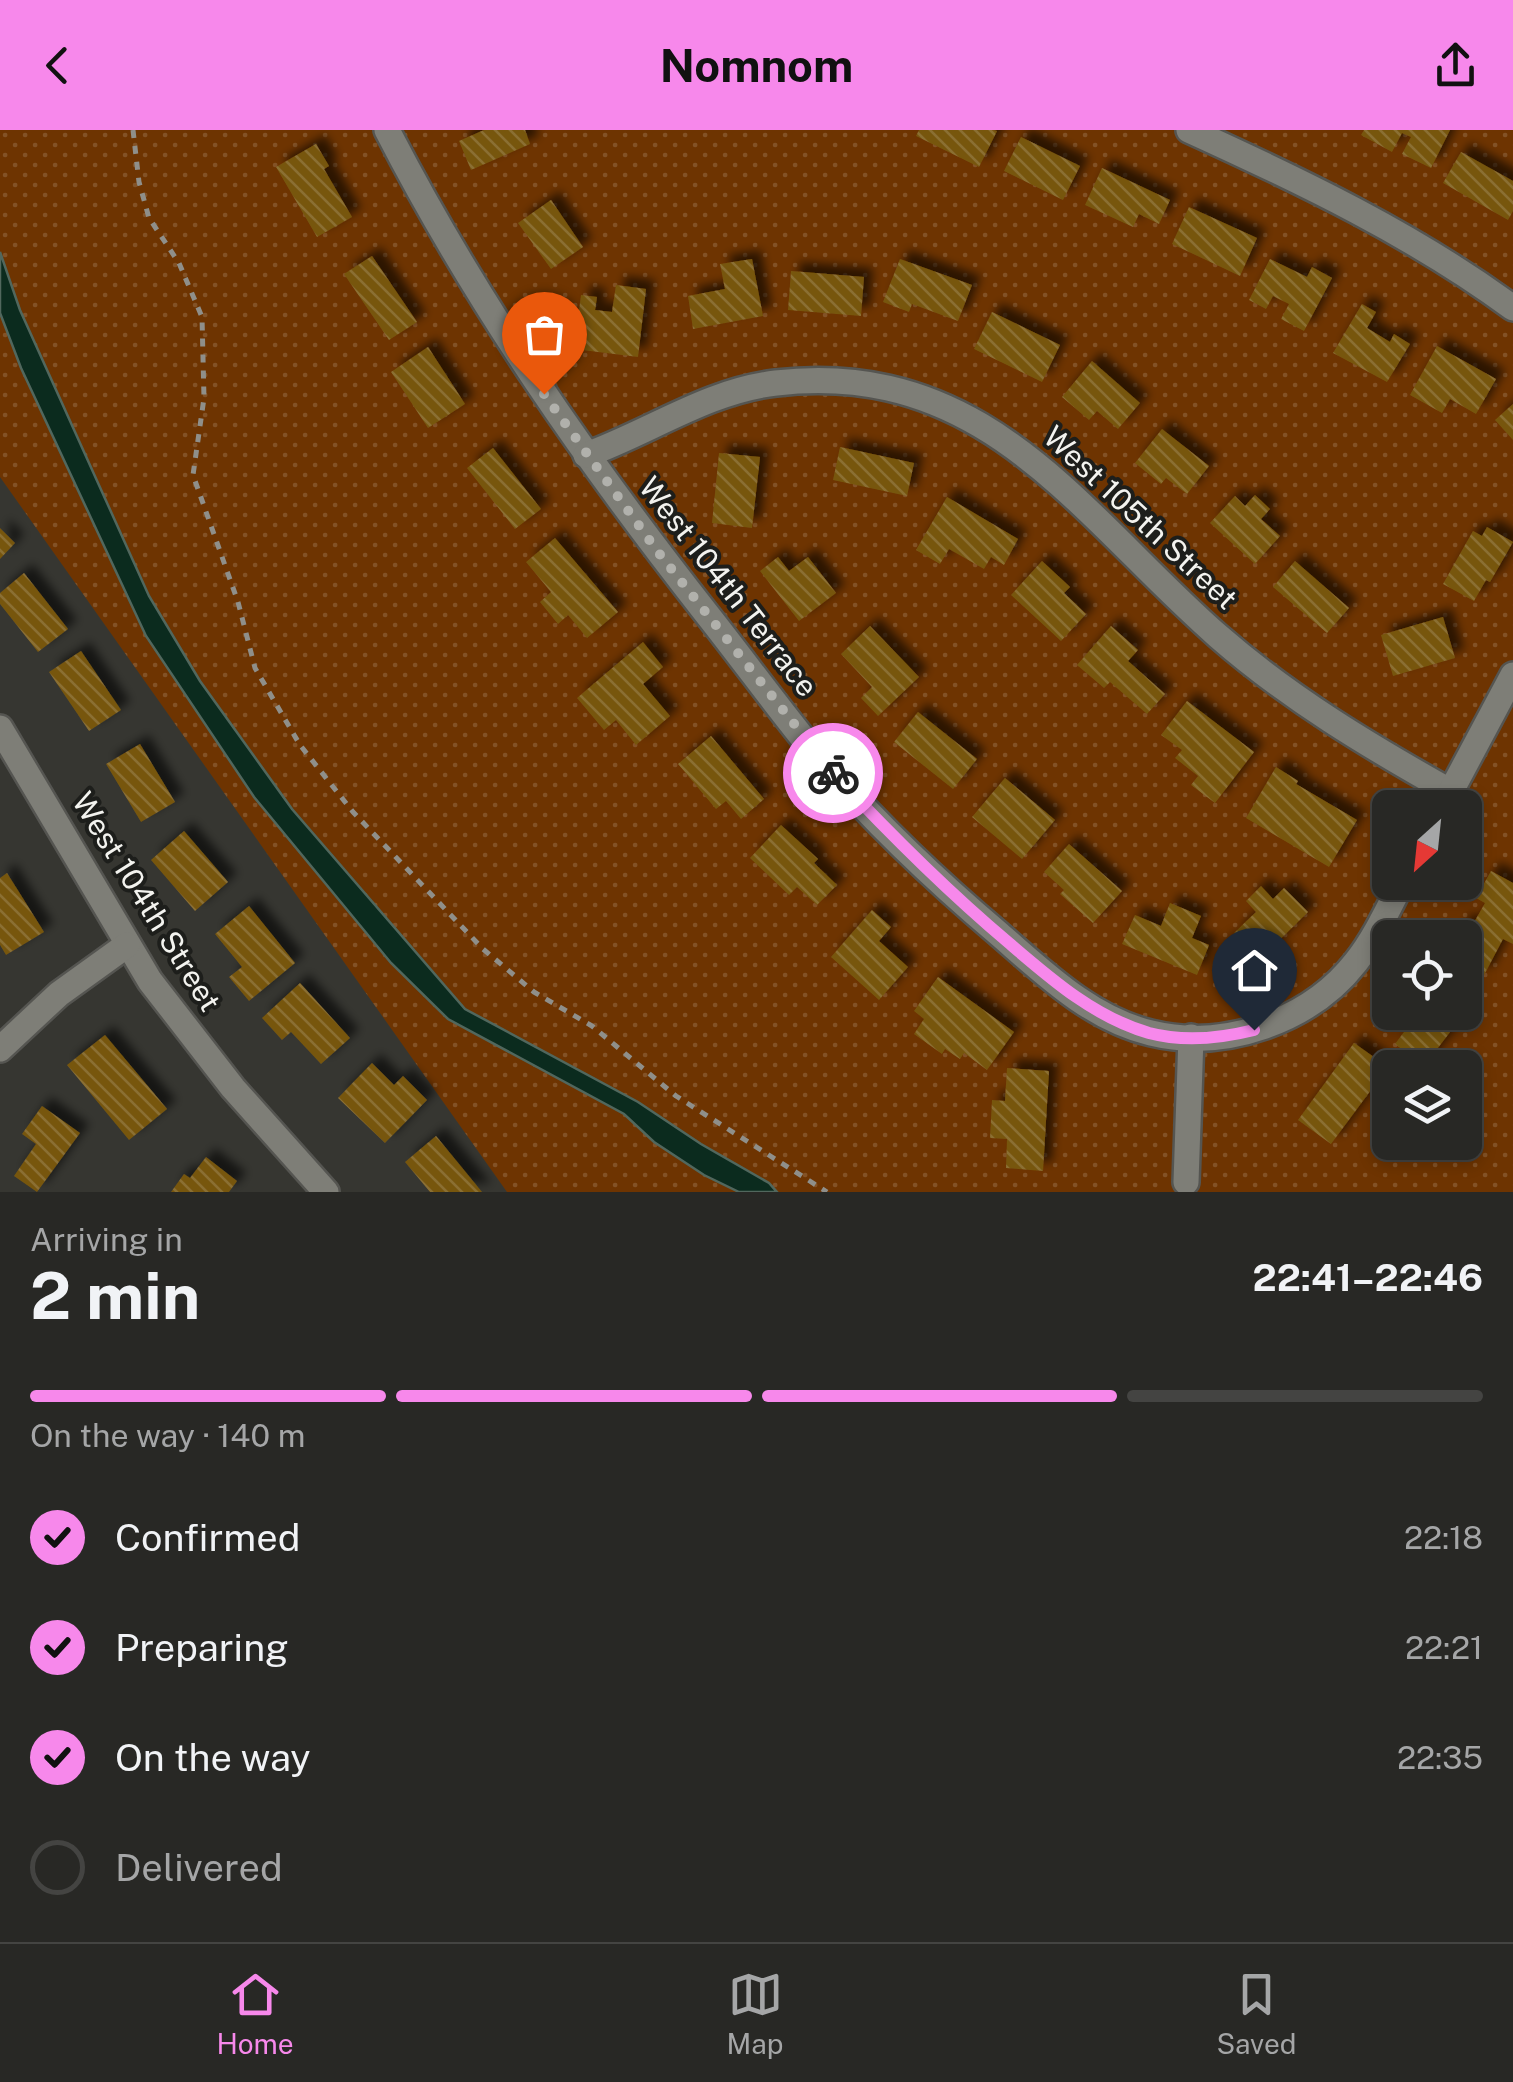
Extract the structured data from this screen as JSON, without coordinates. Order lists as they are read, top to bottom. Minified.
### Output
{"streets":{"street":["West 105th Street","West 104th Terrace","West 104th Street"]},"crossings":[["West 105th Street","West 104th Terrace"]],"north":"bottom left","page":{"header":"Nomnom","heading":["2 min","Arriving in","22:41–22:46"],"bar":"On the way · 140 m","list":[["Confirmed","22:18"],["Preparing","22:21"],["On the way","22:35"],"Delivered"],"tabs":["Home","Map","Saved"]}}
